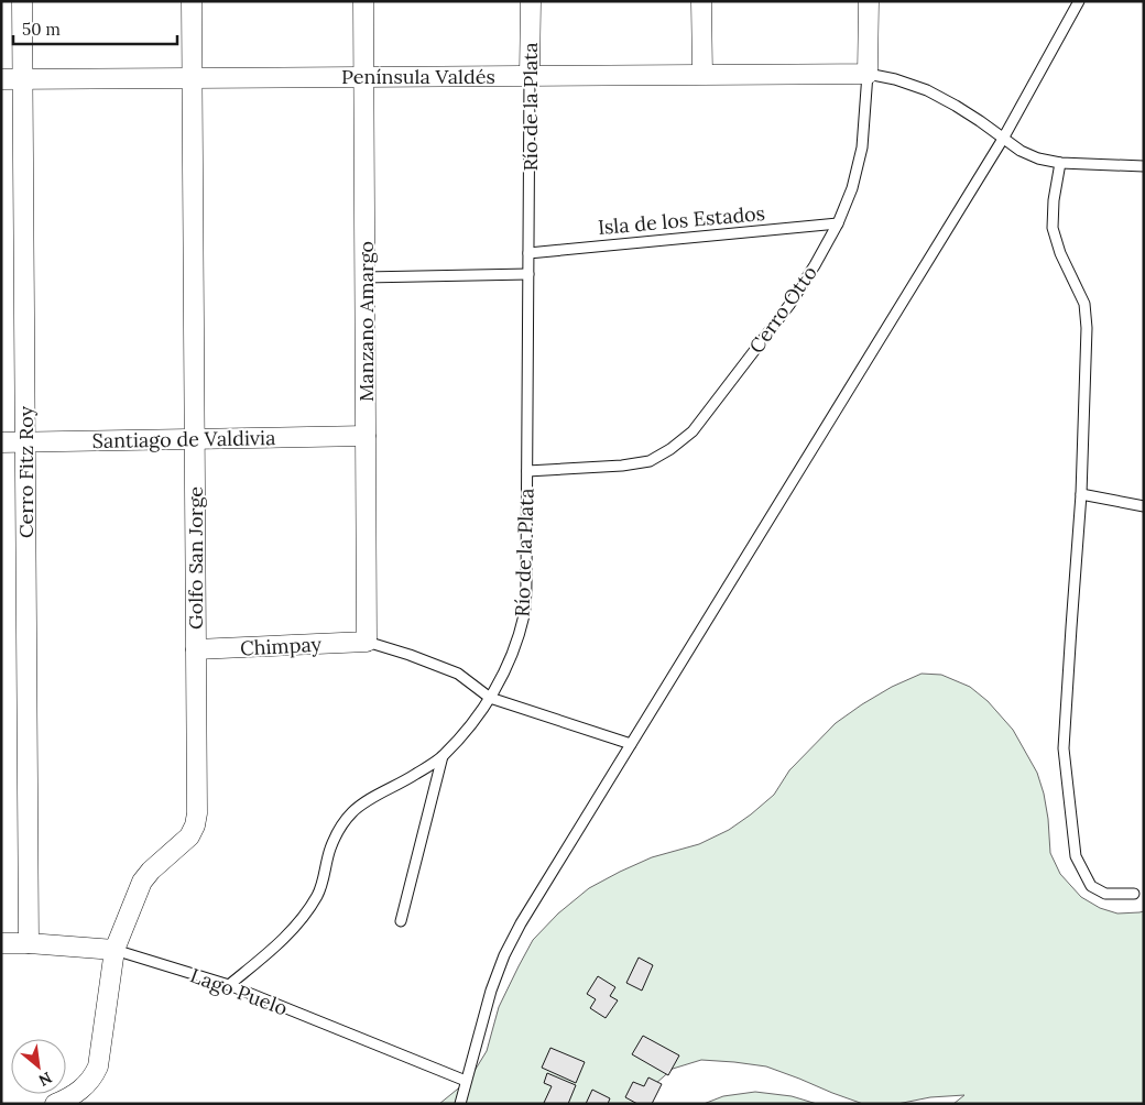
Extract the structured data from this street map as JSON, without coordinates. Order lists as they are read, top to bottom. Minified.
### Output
{"streets":{"street":["Península Valdés","Río de la Plata","Cerro Otto","Manzano Amargo","Santiago de Valdivia","Cerro Fitz Roy","Golfo San Jorge","Chimpay","Lago Puelo"],"lane":["Isla de los Estados"]},"crossings":[["Península Valdés","Río de la Plata"],["Península Valdés","Cerro Otto"],["Península Valdés","Manzano Amargo"],["Península Valdés","Cerro Fitz Roy"],["Península Valdés","Golfo San Jorge"],["Río de la Plata","Isla de los Estados"],["Río de la Plata","Cerro Otto"],["Río de la Plata","Lago Puelo"],["Isla de los Estados","Cerro Otto"],["Manzano Amargo","Santiago de Valdivia"],["Manzano Amargo","Chimpay"],["Santiago de Valdivia","Cerro Fitz Roy"],["Santiago de Valdivia","Golfo San Jorge"],["Cerro Fitz Roy","Lago Puelo"],["Golfo San Jorge","Chimpay"],["Golfo San Jorge","Lago Puelo"]],"scale_bar":"50 m","north":"bottom right"}
